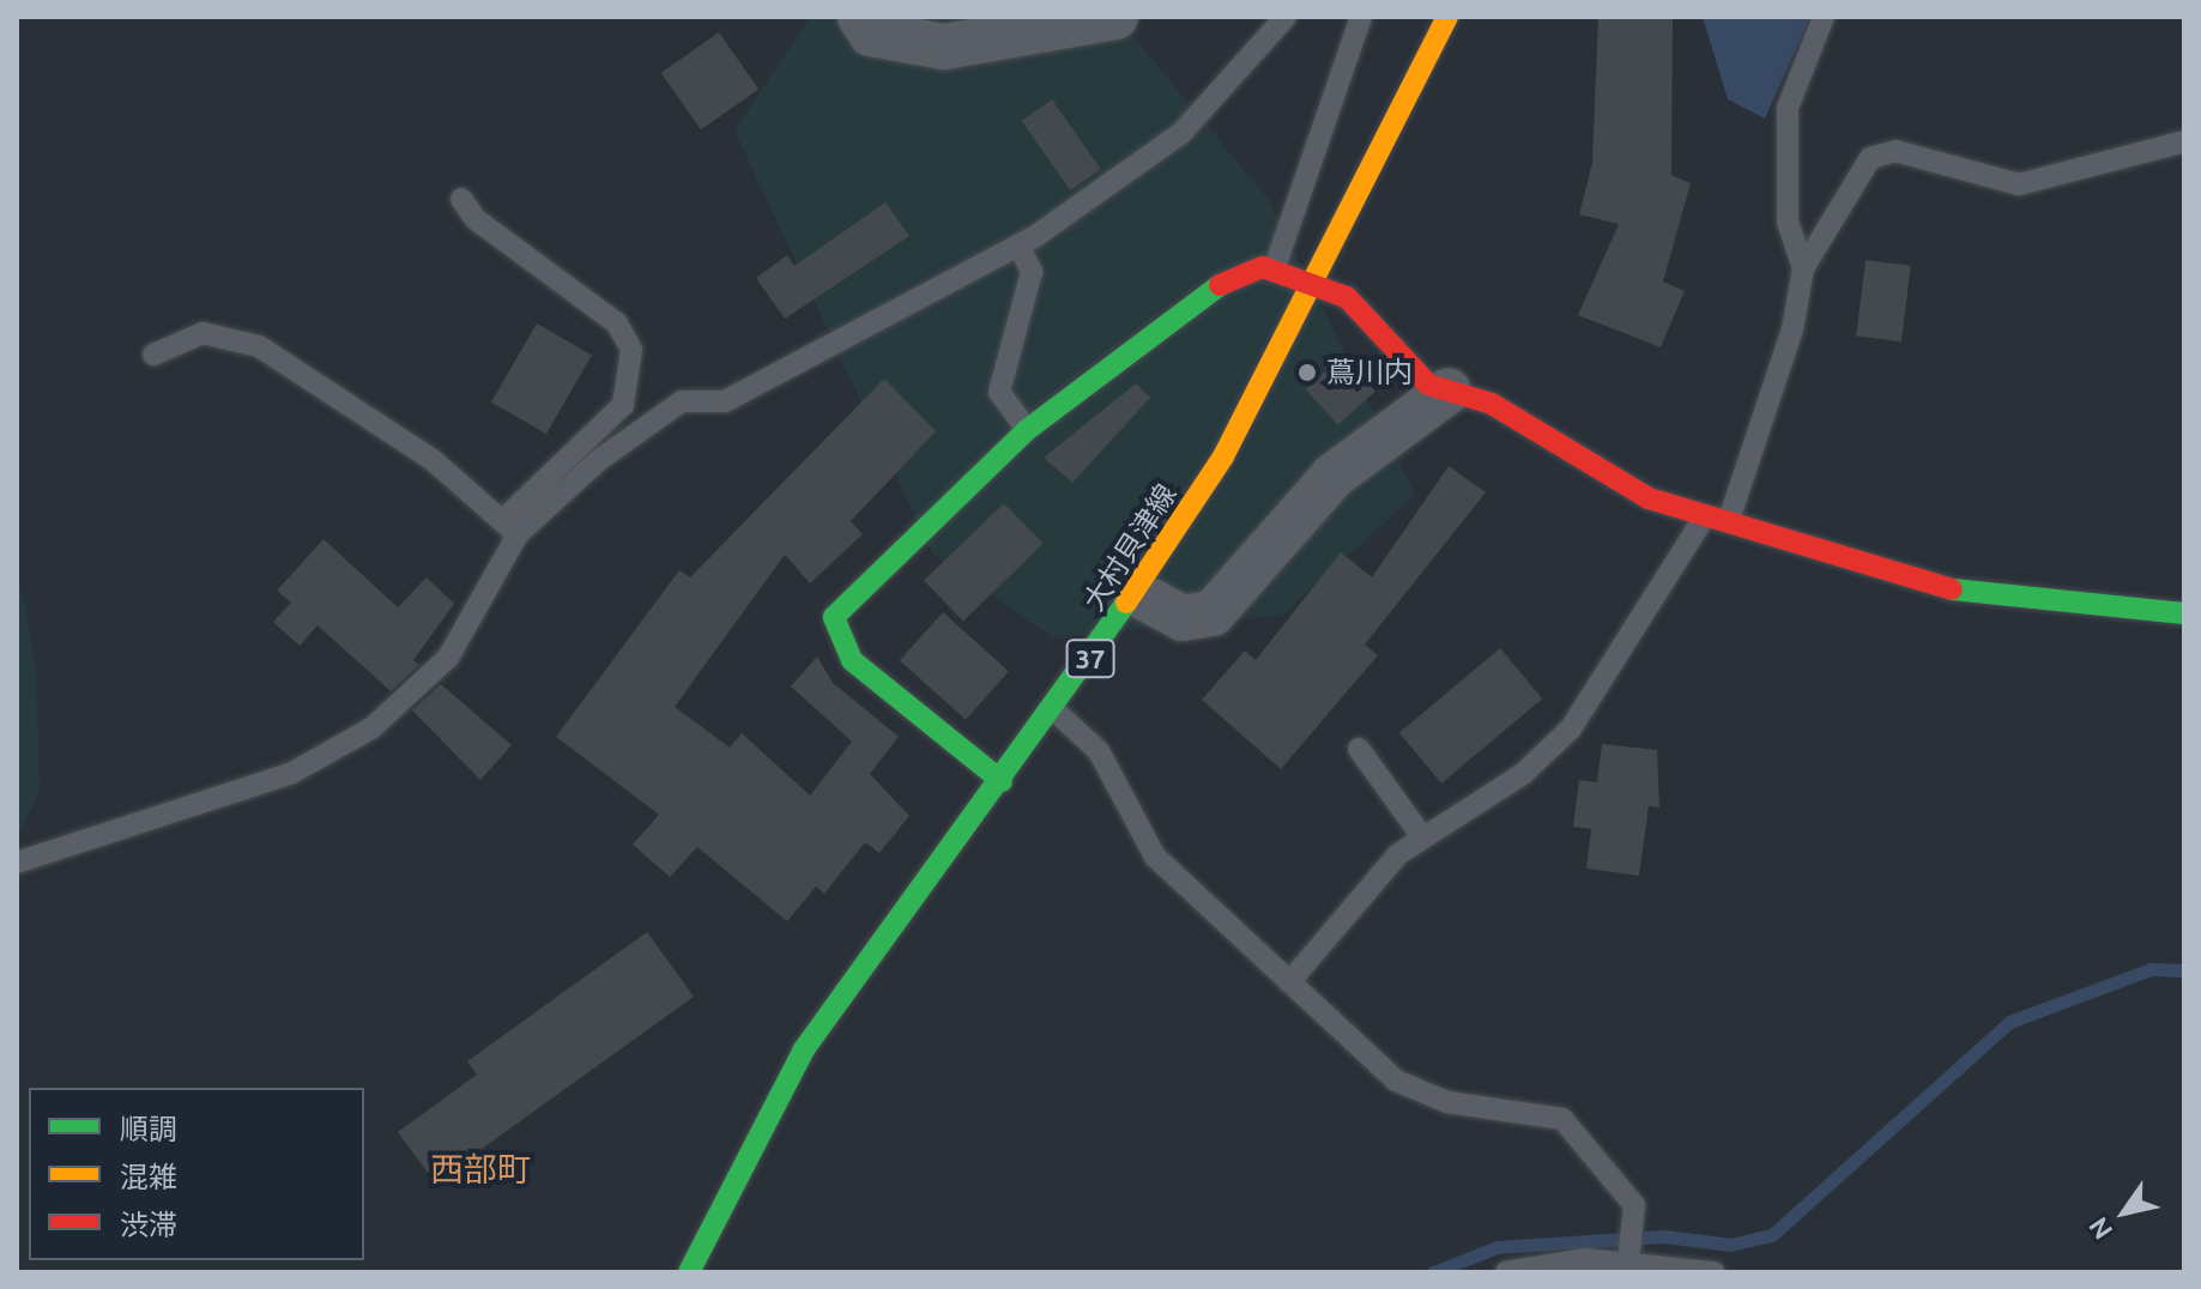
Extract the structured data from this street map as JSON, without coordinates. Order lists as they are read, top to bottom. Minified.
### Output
{"streets":{"street":["大村貝津線","37"]},"districts":["西部町"],"places":["蔦川内"],"legend":["順調","混雑","渋滞"],"north":"bottom left"}
